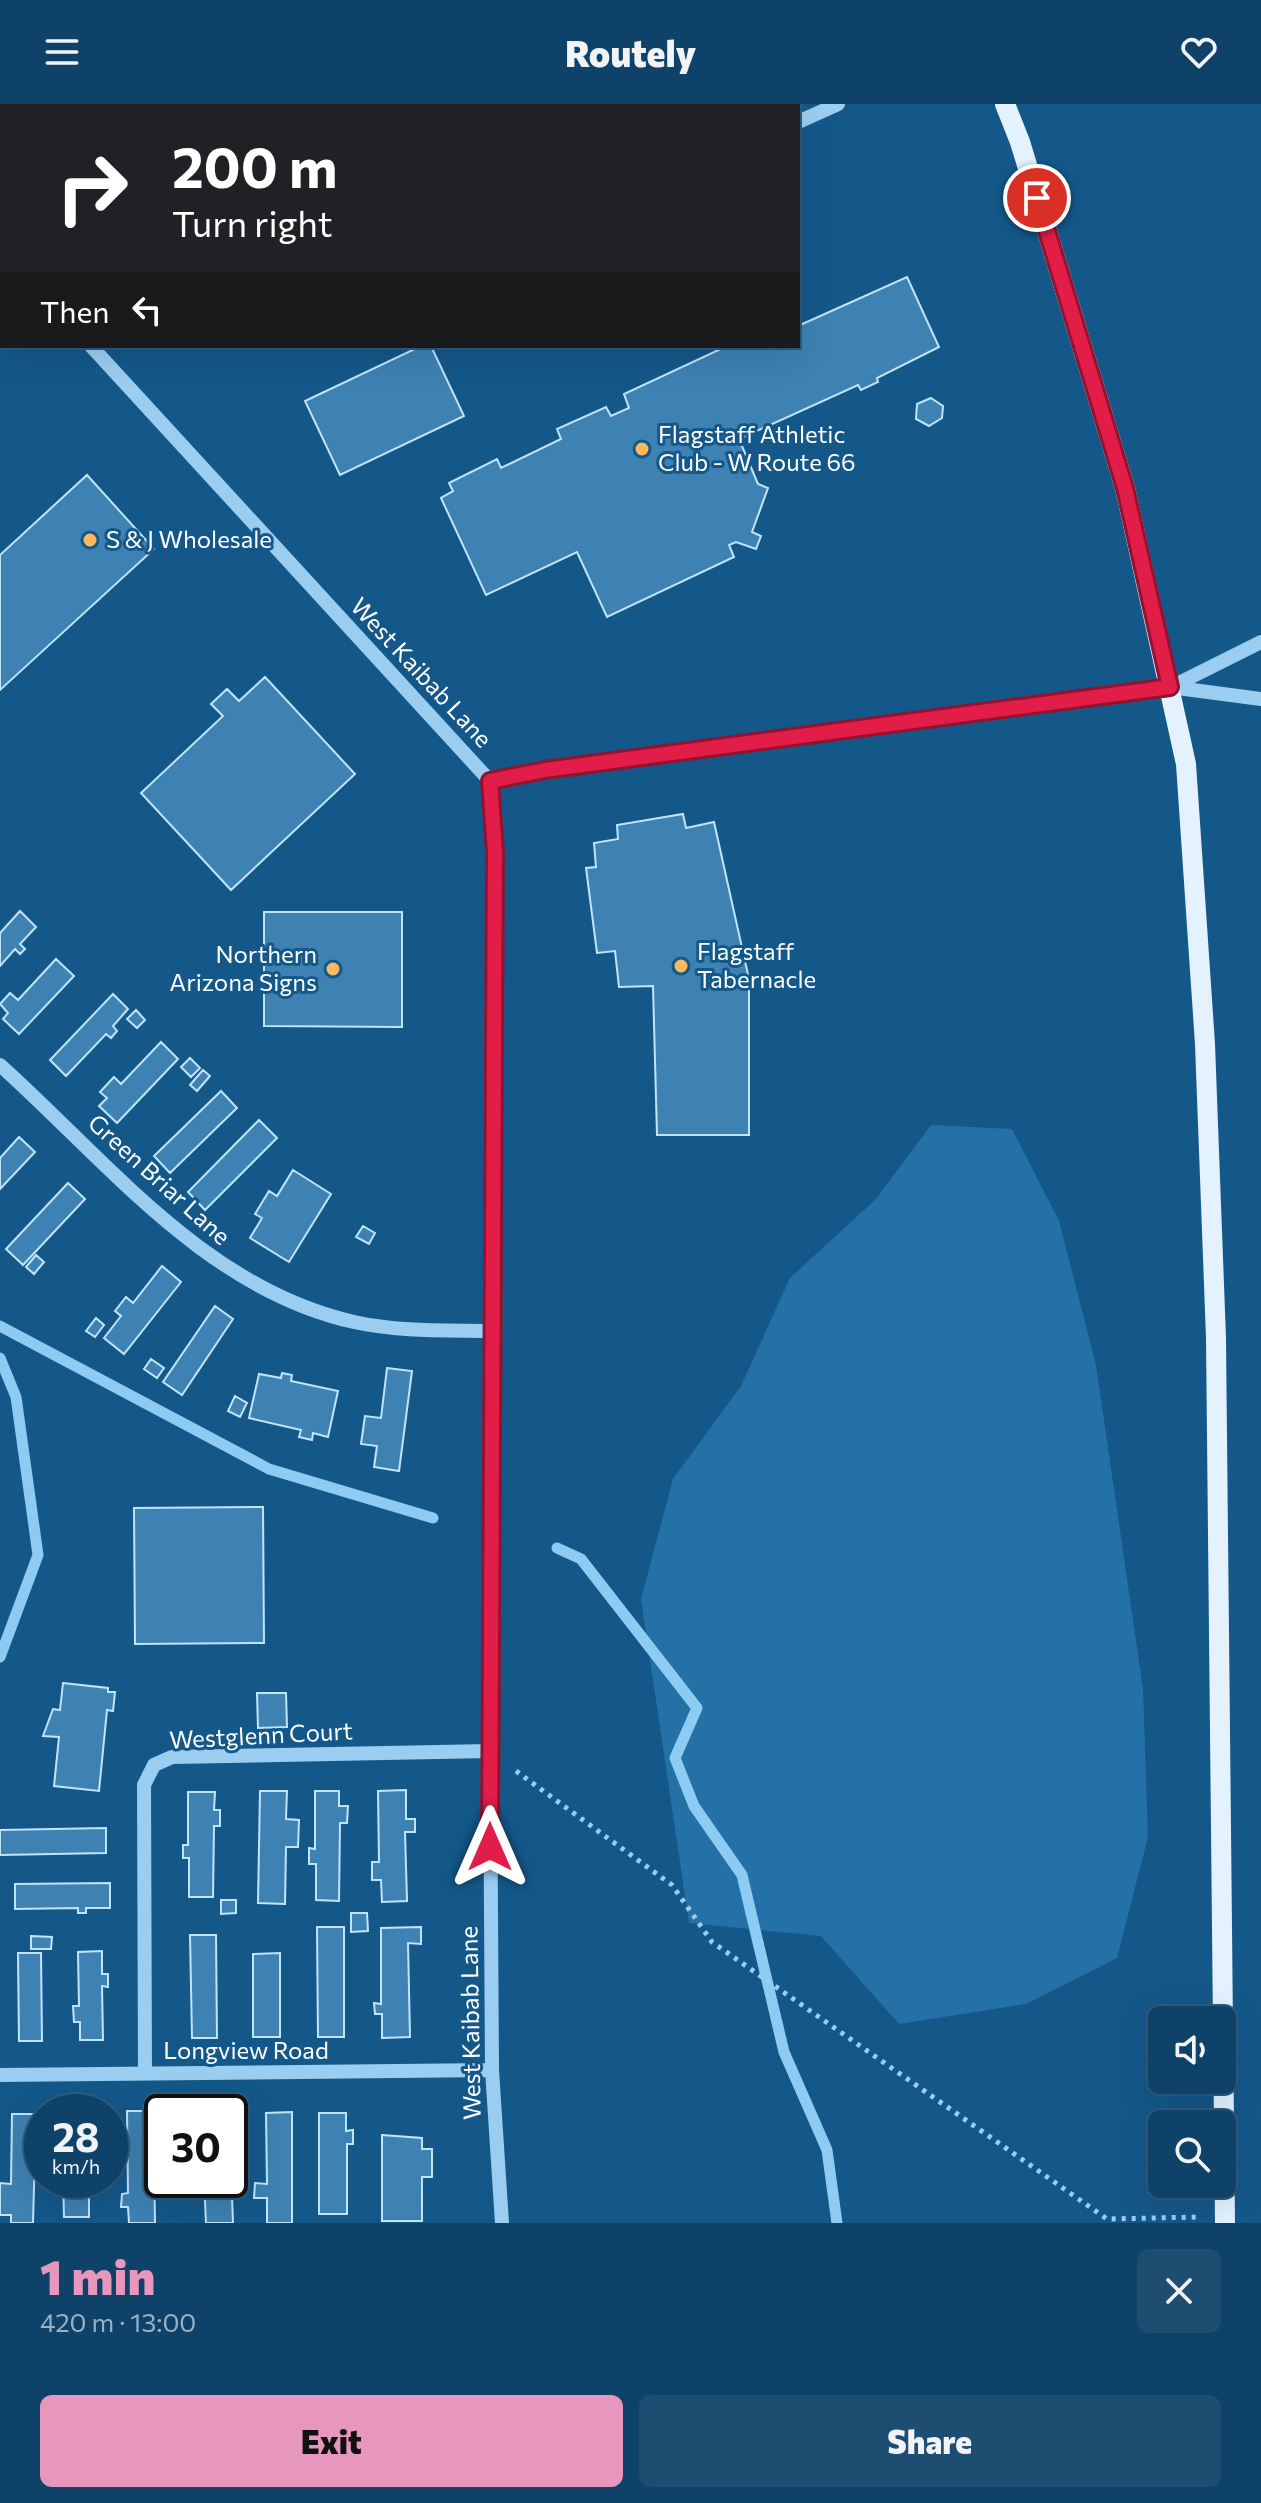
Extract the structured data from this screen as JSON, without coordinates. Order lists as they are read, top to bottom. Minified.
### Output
{"streets":{"street":["West Kaibab Lane","Green Briar Lane","Westglenn Court","Longview Road"]},"crossings":[["West Kaibab Lane","Green Briar Lane"],["West Kaibab Lane","Westglenn Court"],["West Kaibab Lane","Longview Road"],["Westglenn Court","Longview Road"]],"places":["Flagstaff Athletic Club - W Route 66","S & J Wholesale","Flagstaff Tabernacle","Northern Arizona Signs"],"page":{"header":"Routely","turn":["200 m","Turn right"],"then":"Then","speed":"28 km/h","limit":"30","heading":["1 min","420 m · 13:00"],"buttons":["Exit","Share"]}}
